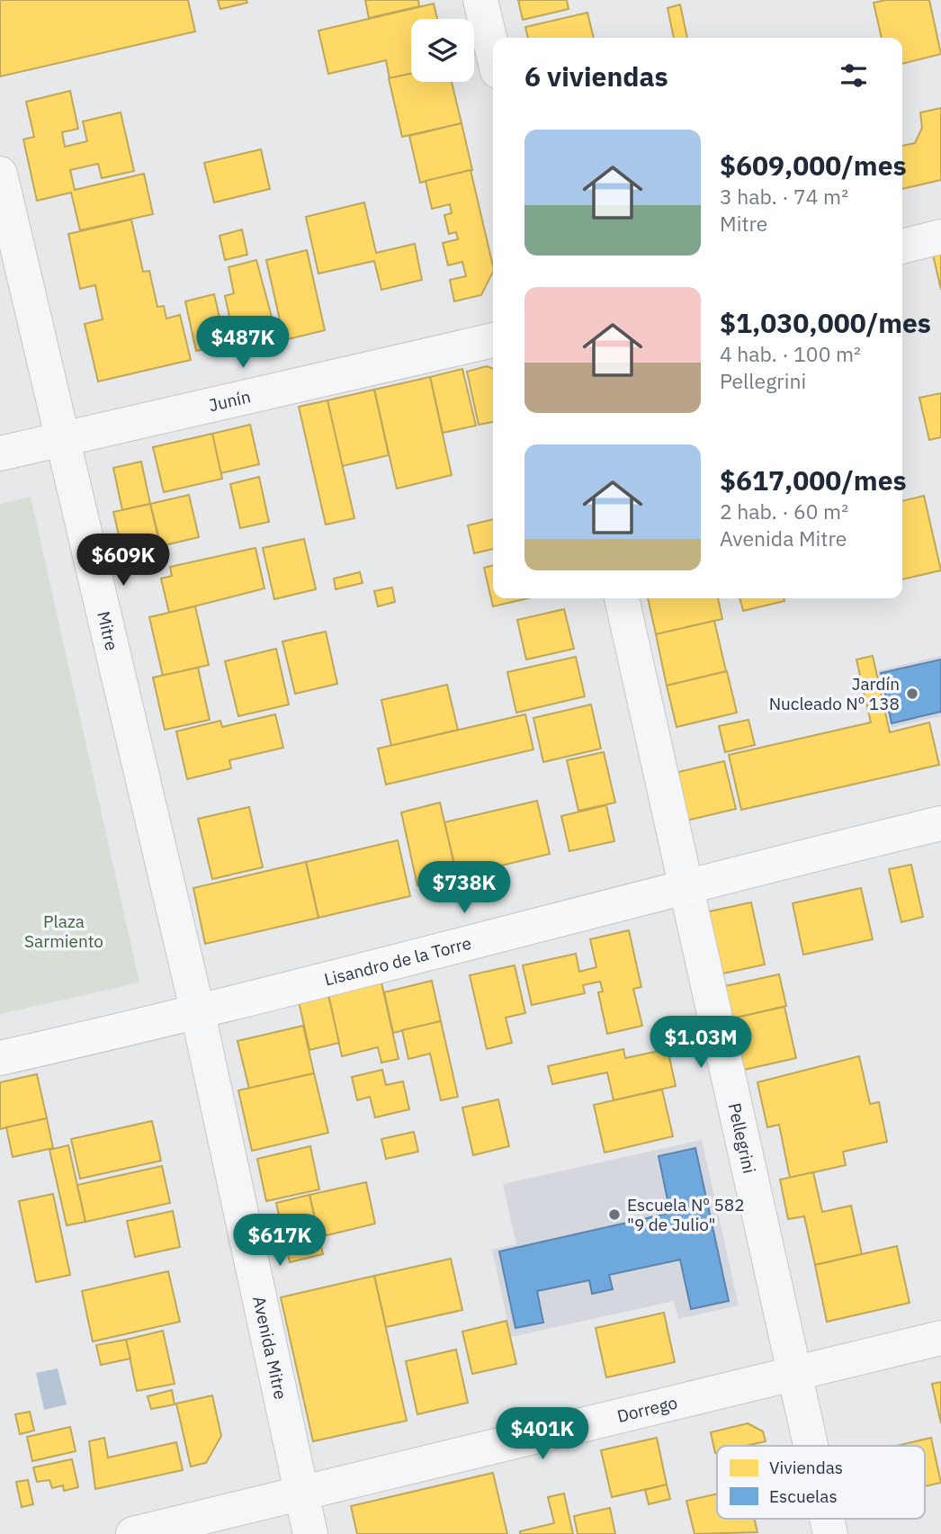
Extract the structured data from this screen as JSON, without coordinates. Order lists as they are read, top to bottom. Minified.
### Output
{"streets":{"main road":["Lisandro de la Torre"],"street":["Junín","Mitre","Pellegrini","Avenida Mitre","Dorrego"]},"crossings":[["Junín","Mitre"],["Mitre","Lisandro de la Torre"],["Mitre","Avenida Mitre"],["Lisandro de la Torre","Pellegrini"],["Lisandro de la Torre","Avenida Mitre"],["Pellegrini","Dorrego"],["Avenida Mitre","Dorrego"]],"parks":["Plaza Sarmiento"],"places":["Jardín Nucleado Nº 138","Escuela Nº 582 \"9 de Julio\""],"legend":["Viviendas","Escuelas"],"page":{"heading":"6 viviendas","list":[{"name":"$609,000/mes","note":"3 hab. · 74 m² · Mitre"},{"name":"$1,030,000/mes","note":"4 hab. · 100 m² · Pellegrini"},{"name":"$617,000/mes","note":"2 hab. · 60 m² · Avenida Mitre"}],"price":["$487K","$609K","$738K","$1.03M","$617K","$401K"]}}
